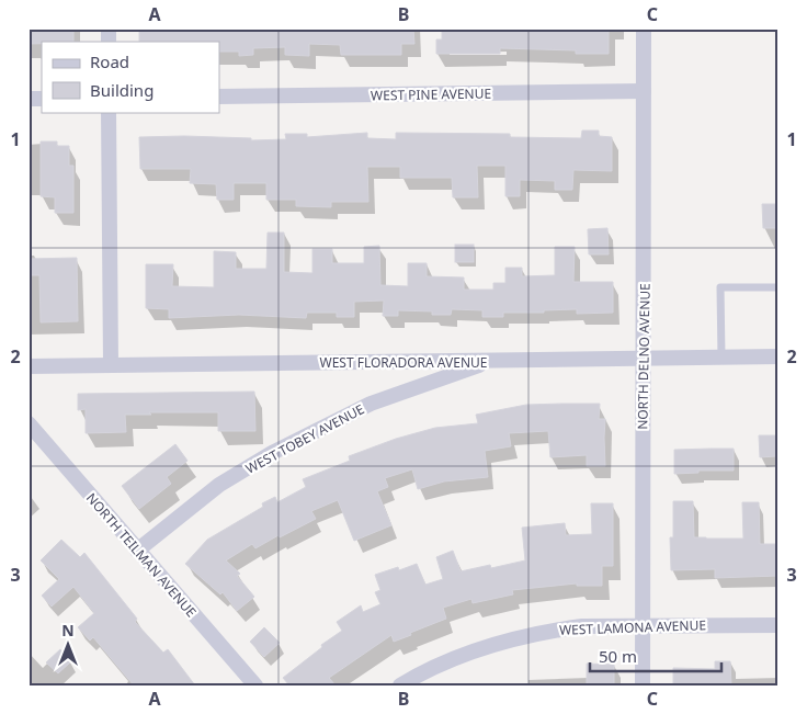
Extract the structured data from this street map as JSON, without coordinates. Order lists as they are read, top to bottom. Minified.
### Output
{"streets":{"street":["WEST PINE AVENUE","NORTH DELNO AVENUE","WEST FLORADORA AVENUE","WEST TOBEY AVENUE","NORTH TEILMAN AVENUE","WEST LAMONA AVENUE"]},"crossings":[["WEST PINE AVENUE","NORTH DELNO AVENUE"],["NORTH DELNO AVENUE","WEST FLORADORA AVENUE"],["NORTH DELNO AVENUE","WEST LAMONA AVENUE"],["WEST FLORADORA AVENUE","WEST TOBEY AVENUE"],["WEST TOBEY AVENUE","NORTH TEILMAN AVENUE"]],"legend":["Road","Building"],"scale_bar":"50 m","north":"top","grid":{"columns":["A","B","C"],"rows":["1","2","3"]}}
